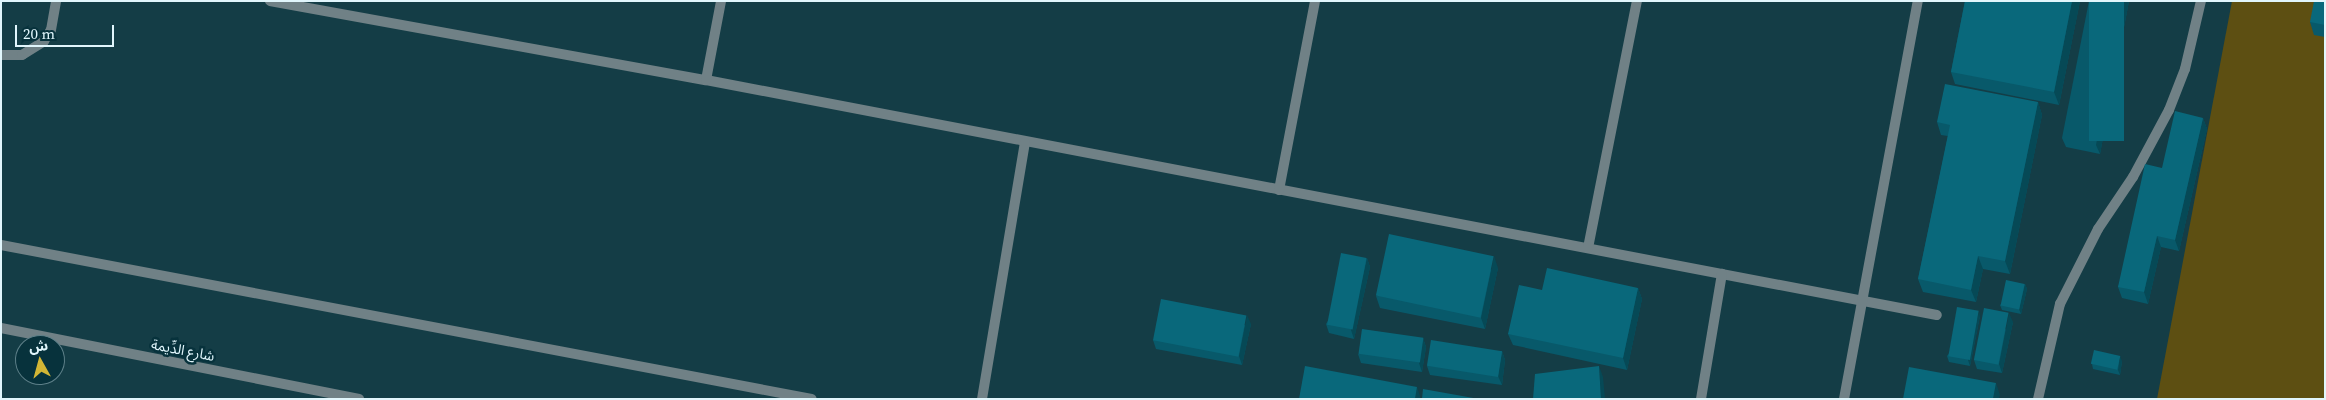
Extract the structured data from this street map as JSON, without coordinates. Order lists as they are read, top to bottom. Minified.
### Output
{"streets":{"street":["شارع الدِّيمة"]},"scale_bar":"20 m","north":"top"}
